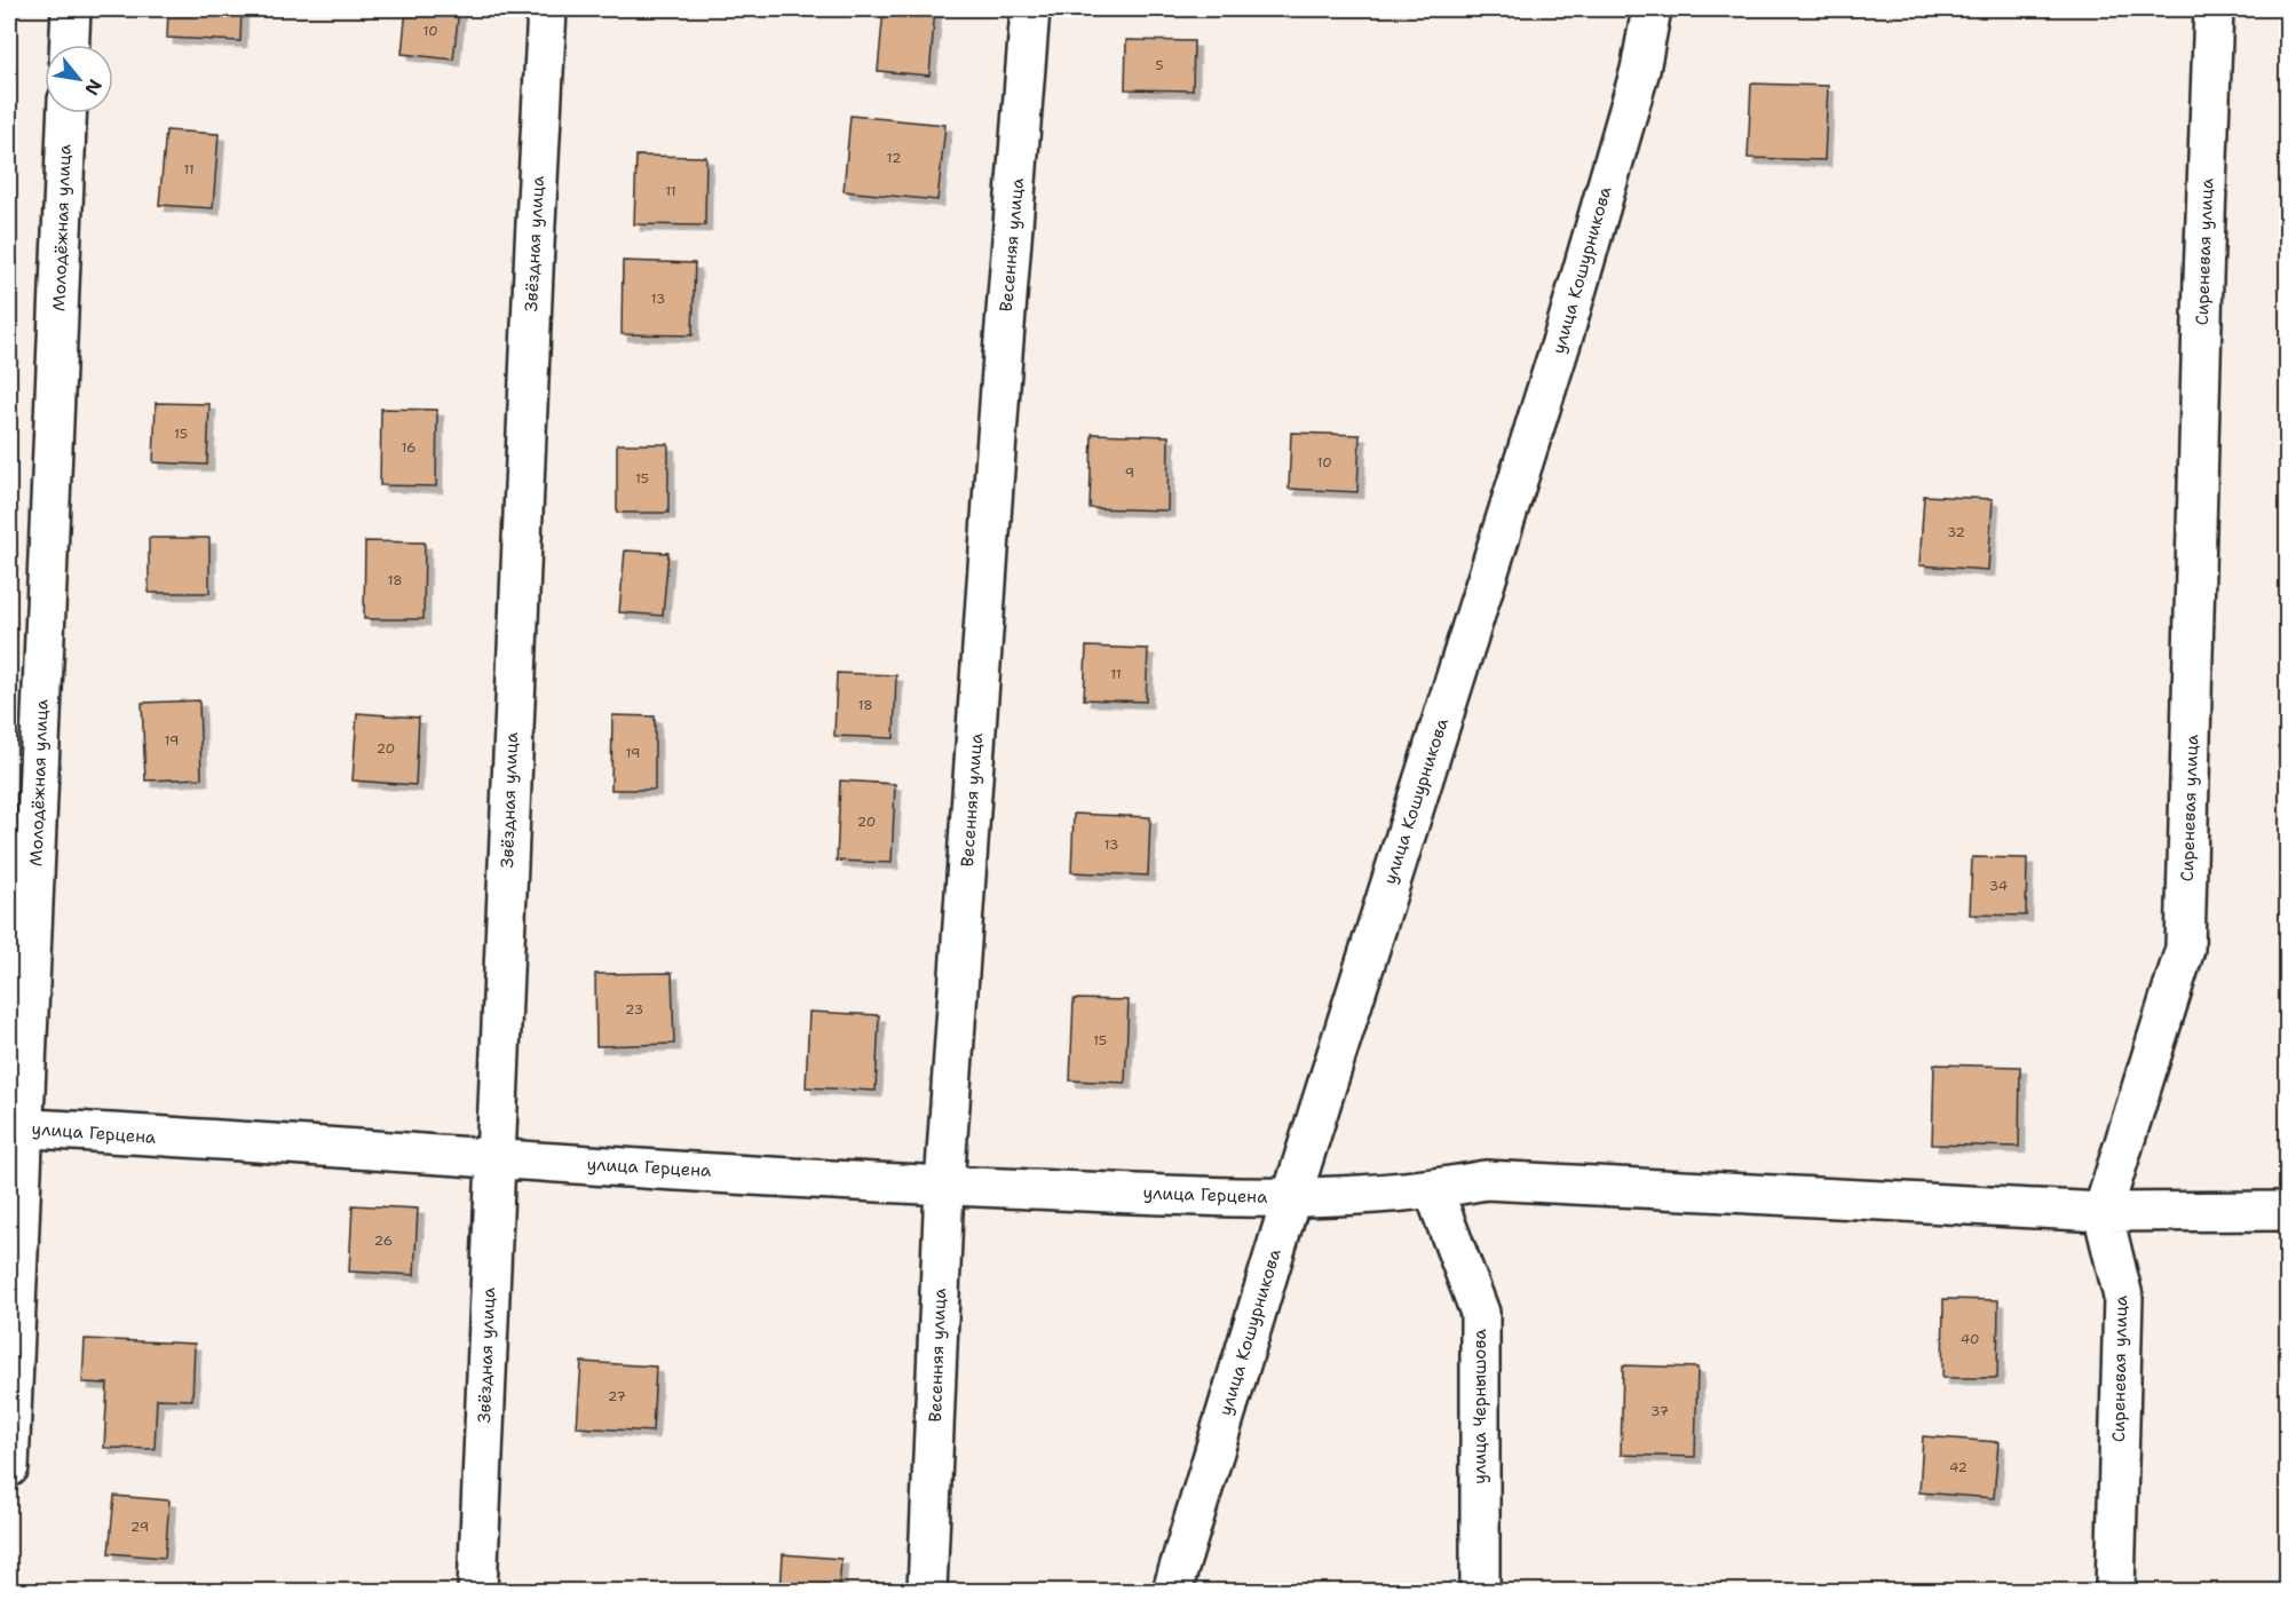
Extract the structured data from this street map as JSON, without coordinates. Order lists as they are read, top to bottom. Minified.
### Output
{"streets":{"street":["Молодёжная улица","Звёздная улица","Весенняя улица","Сиреневая улица","улица Кошурникова","улица Герцена","улица Чернышова"]},"crossings":[["Молодёжная улица","улица Герцена"],["Звёздная улица","улица Герцена"],["Весенняя улица","улица Герцена"],["Сиреневая улица","улица Герцена"],["улица Кошурникова","улица Герцена"],["улица Герцена","улица Чернышова"]],"house_numbers":["10","5","12","11","11","13","15","16","10","9","15","32","18","11","18","19","20","19","20","13","34","23","15","26","40","27","37","42","29"],"north":"bottom right"}
